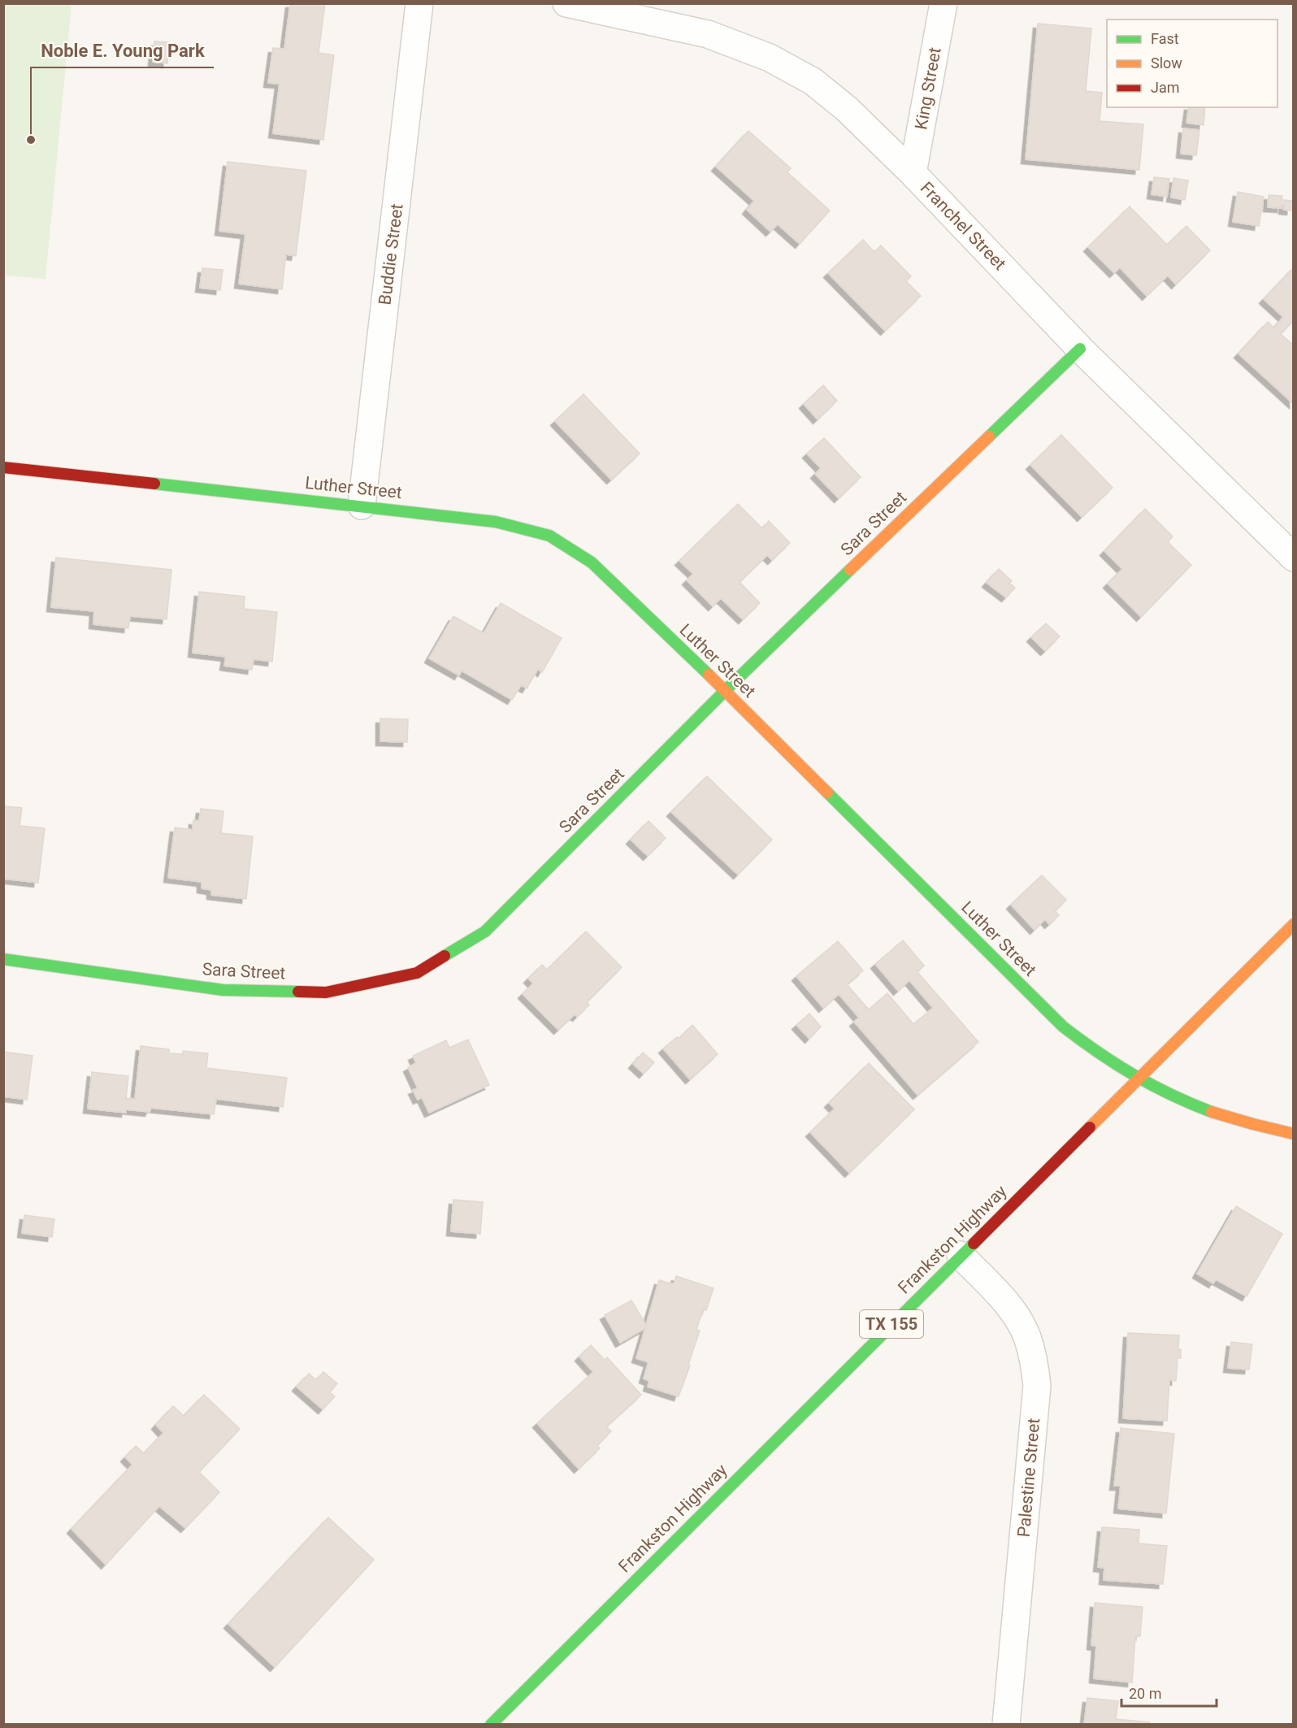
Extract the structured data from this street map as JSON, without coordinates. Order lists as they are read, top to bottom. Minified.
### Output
{"streets":{"street":["King Street","Franchel Street","Buddie Street","Luther Street","Sara Street","Frankston Highway","TX 155","Palestine Street"]},"crossings":[["King Street","Franchel Street"],["Franchel Street","Sara Street"],["Buddie Street","Luther Street"],["Luther Street","Sara Street"],["Luther Street","Frankston Highway"],["Frankston Highway","Palestine Street"]],"places":["Noble E. Young Park"],"legend":["Fast","Slow","Jam"],"scale_bar":"20 m"}
